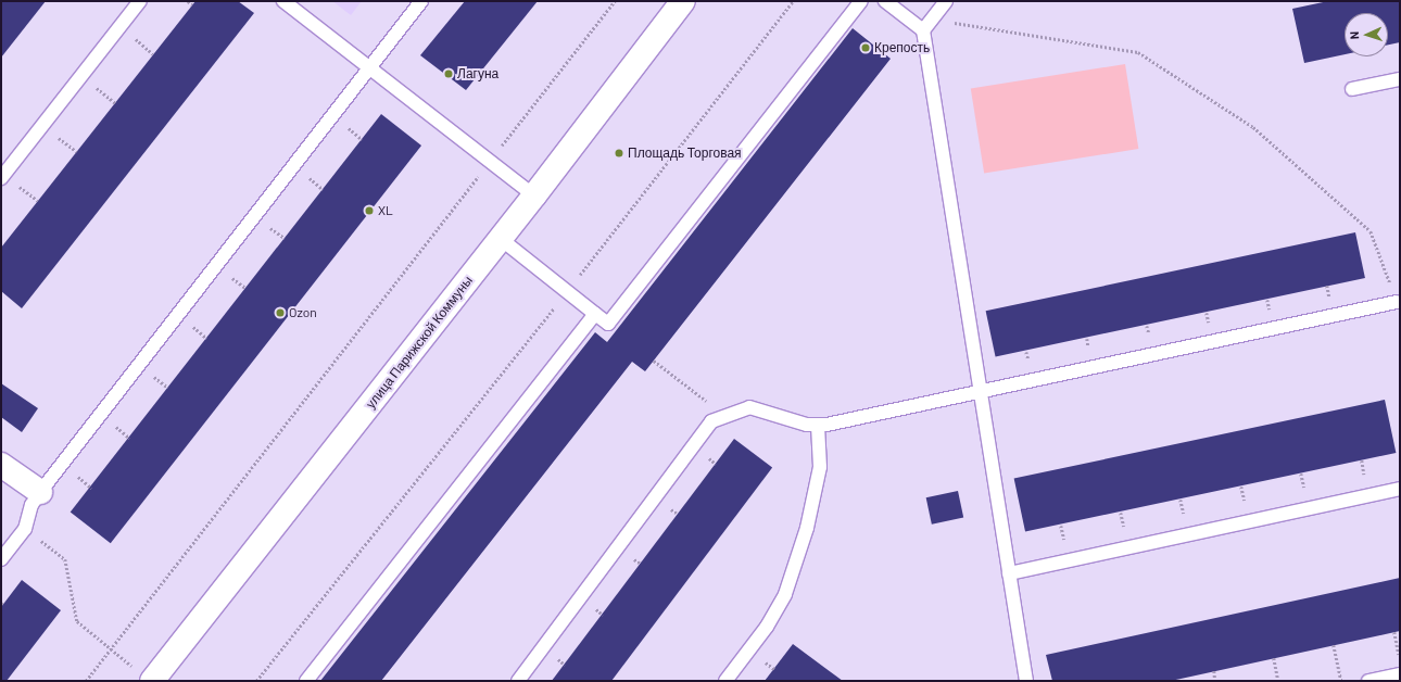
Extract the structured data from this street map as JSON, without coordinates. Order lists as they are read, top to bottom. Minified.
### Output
{"streets":{"main road":["улица Парижской Коммуны"]},"places":["Крепость","Лагуна","Площадь Торговая","XL","Ozon"],"north":"left"}
